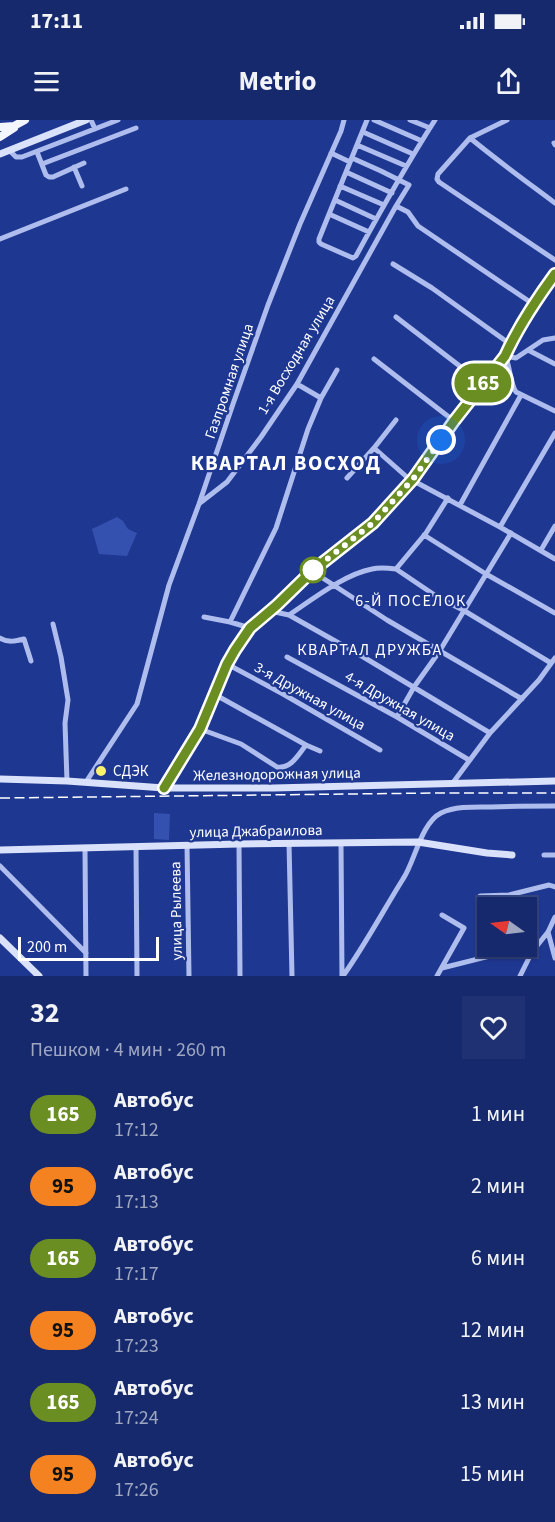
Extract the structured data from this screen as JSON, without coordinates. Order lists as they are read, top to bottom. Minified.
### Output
{"streets":{"street":["1-я Восходная улица","Газпромная улица","3-я Дружная улица","4-я Дружная улица","Железнодорожная улица","улица Джабраилова","улица Рылеева"]},"crossings":[["1-я Восходная улица","Газпромная улица"],["Газпромная улица","Железнодорожная улица"],["улица Джабраилова","улица Рылеева"]],"districts":["КВАРТАЛ ВОСХОД","6-Й ПОСЕЛОК","КВАРТАЛ ДРУЖБА"],"places":["СДЭК"],"lines":["bus line 165"],"scale_bar":"200 m","north":"left","page":{"status":"17:11","header":"Metrio","on_map":"165","scale":"200 m","heading":["32","Пешком · 4 мин · 260 m"],"list":[{"mark":"165","name":"Автобус","note":"17:12","value":"1 мин"},{"mark":"95","name":"Автобус","note":"17:13","value":"2 мин"},{"mark":"165","name":"Автобус","note":"17:17","value":"6 мин"},{"mark":"95","name":"Автобус","note":"17:23","value":"12 мин"},{"mark":"165","name":"Автобус","note":"17:24","value":"13 мин"},{"mark":"95","name":"Автобус","note":"17:26","value":"15 мин"}]}}
